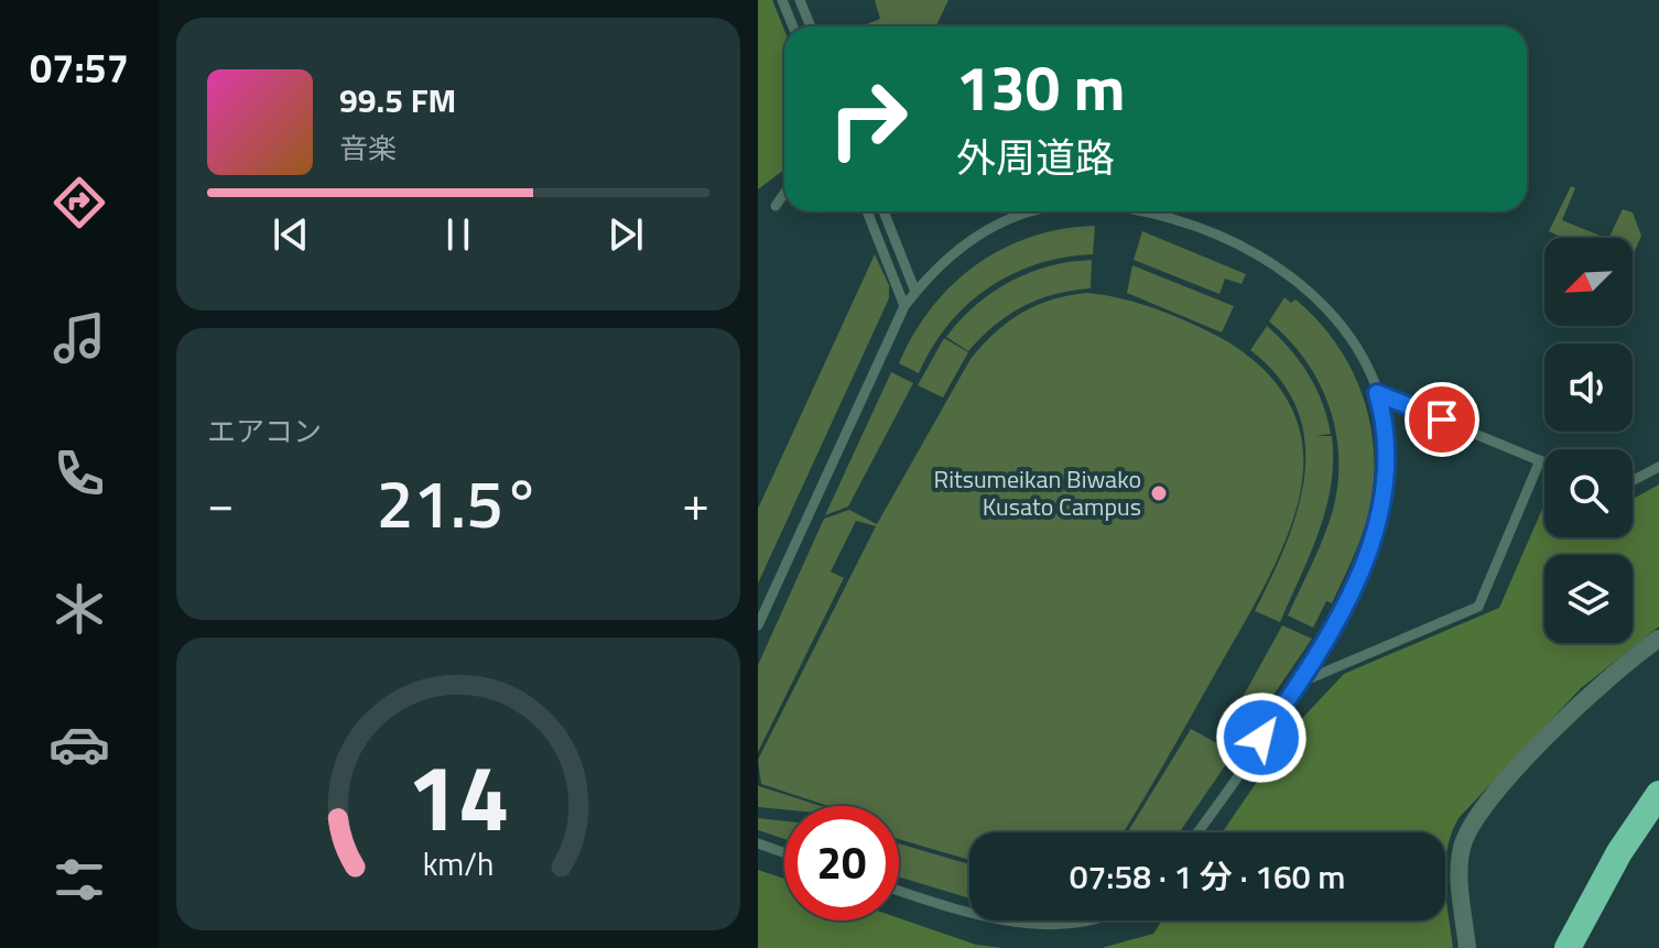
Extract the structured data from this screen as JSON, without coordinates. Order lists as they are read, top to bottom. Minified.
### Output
{"places":["Ritsumeikan Biwako Kusato Campus"],"north":"bottom left","page":{"tabs":"07:57","turn":["130 m","外周道路"],"song":["99.5 FM","音楽"],"tile":"エアコン","heat":["−","21.5°","+"],"limit":"20","trip":"07:58 · 1 分 · 160 m","gauge":["14","km/h"]}}
